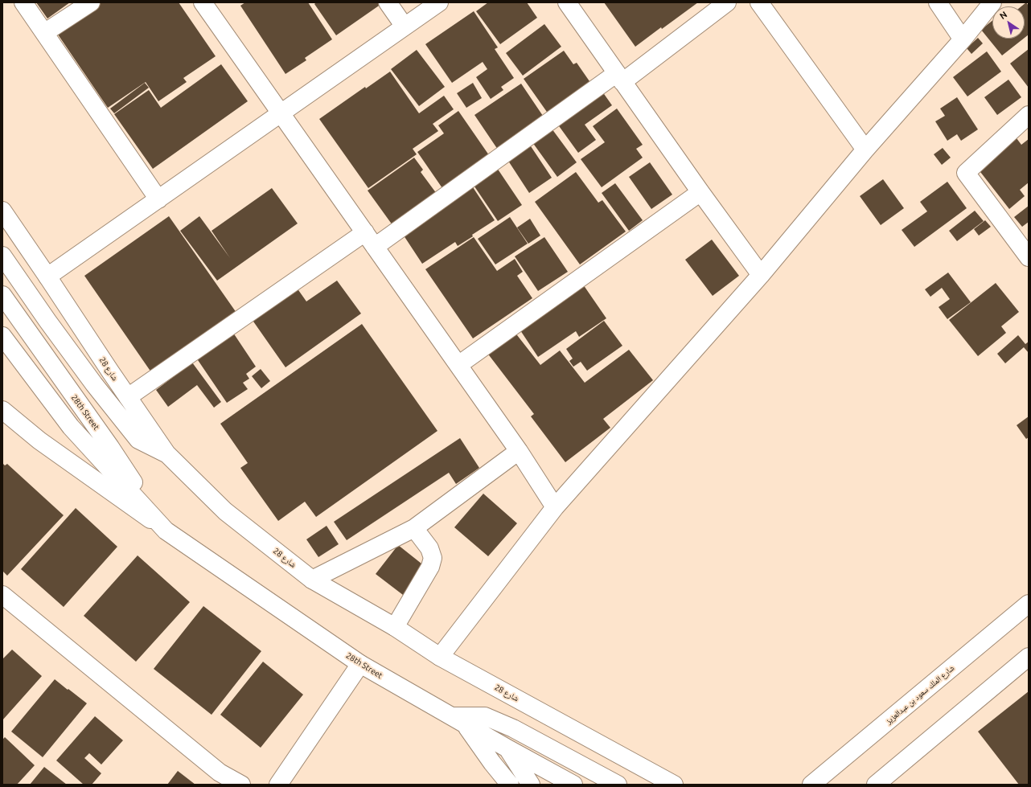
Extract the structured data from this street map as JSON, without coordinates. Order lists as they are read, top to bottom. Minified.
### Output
{"streets":{"street":["شارع 28","28th Street","شارع الملك سعود بن عبدالعزيز"]},"north":"top left"}
